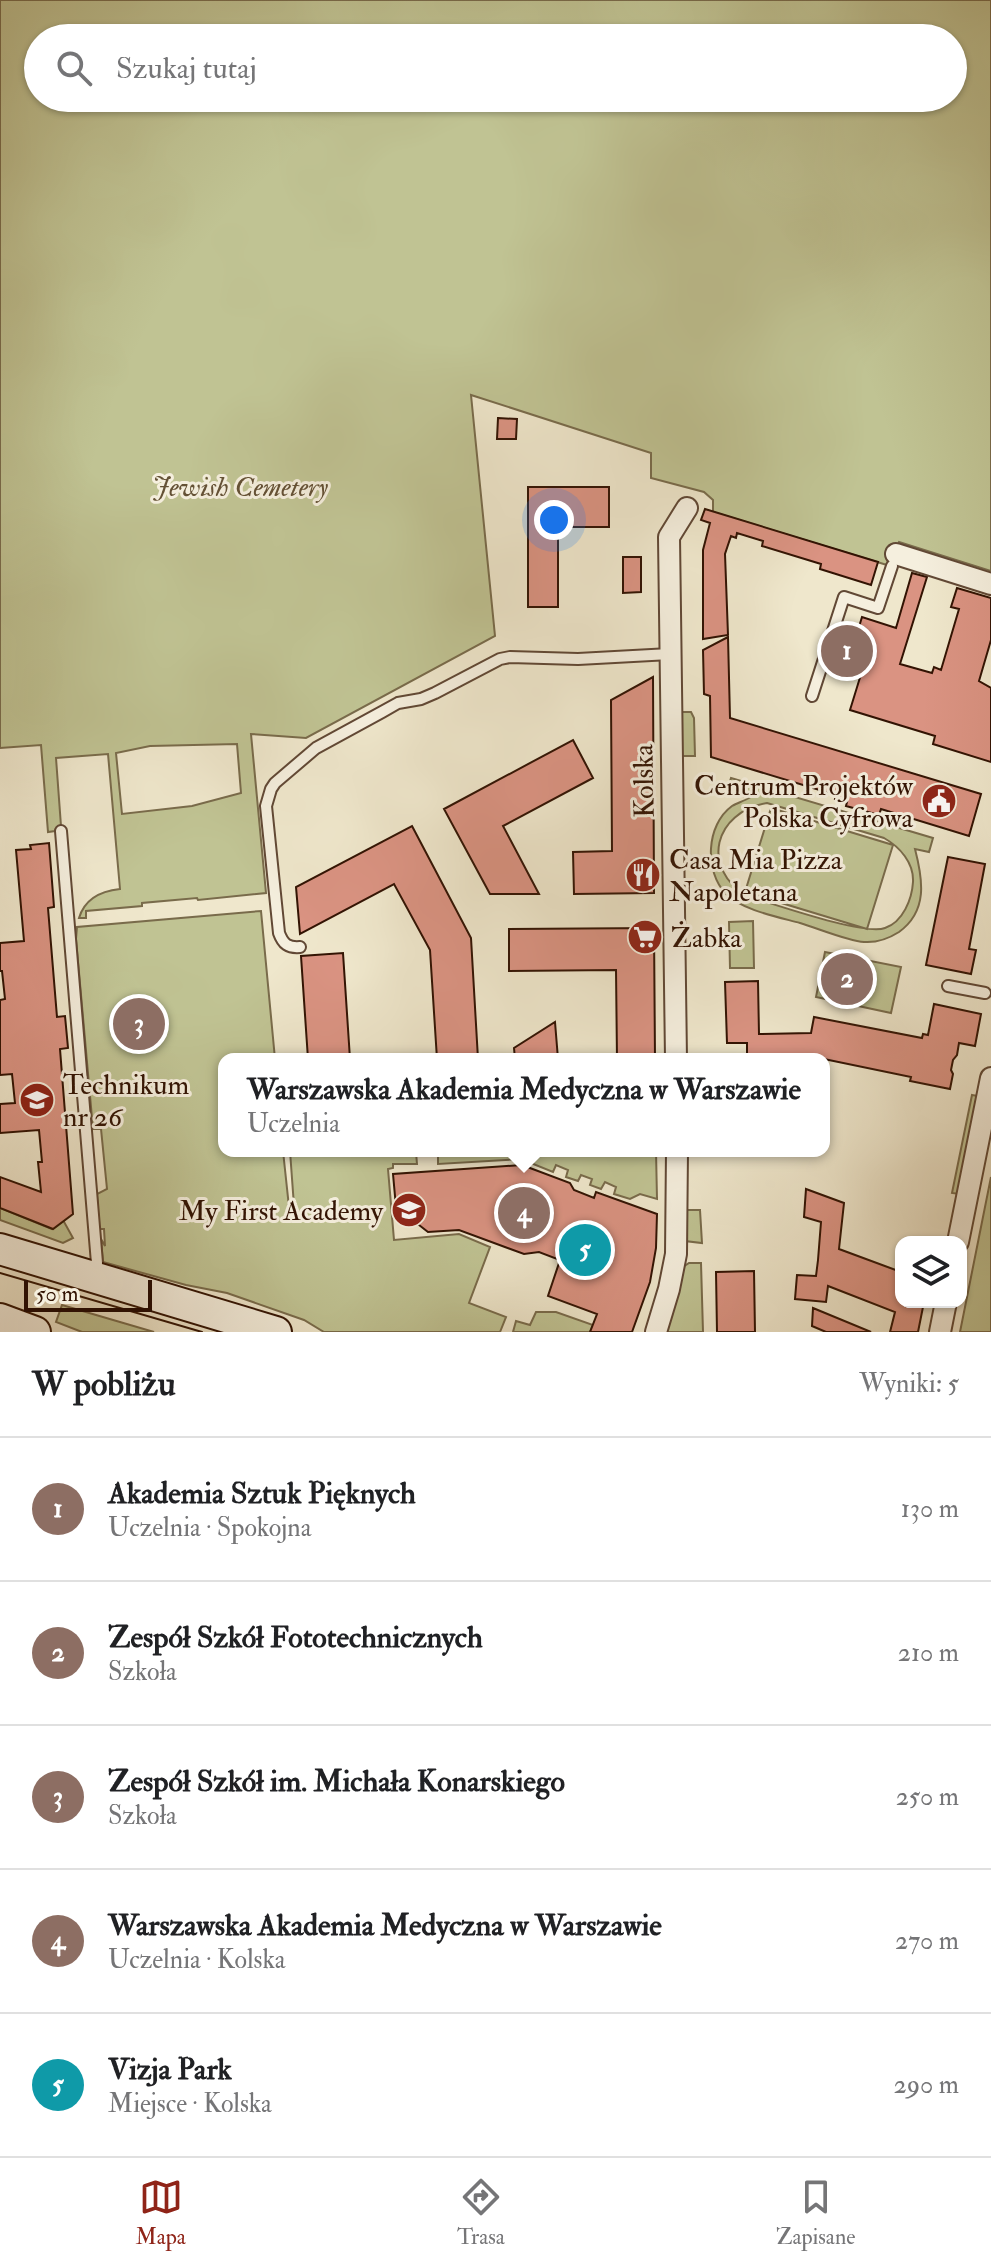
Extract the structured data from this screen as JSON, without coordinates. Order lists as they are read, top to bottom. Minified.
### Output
{"streets":{"street":["Kolska"]},"parks":["Jewish Cemetery"],"places":{"public building":["Centrum Projektów Polska Cyfrowa"],"restaurant":["Casa Mia Pizza Napoletana"],"supermarket":["Żabka"],"school or university":["Technikum nr 26","My First Academy"]},"scale_bar":"50 m","page":{"search":"Szukaj tutaj","pins":["1","2","3","4","5"],"popup":["Warszawska Akademia Medyczna w Warszawie","Uczelnia"],"scale":"50 m","heading":["W pobliżu","Wyniki: 5"],"list":[{"mark":"1","name":"Akademia Sztuk Pięknych","note":"Uczelnia · Spokojna","value":"130 m"},{"mark":"2","name":"Zespół Szkół Fototechnicznych","note":"Szkoła","value":"210 m"},{"mark":"3","name":"Zespół Szkół im. Michała Konarskiego","note":"Szkoła","value":"250 m"},{"mark":"4","name":"Warszawska Akademia Medyczna w Warszawie","note":"Uczelnia · Kolska","value":"270 m"},{"mark":"5","name":"Vizja Park","note":"Miejsce · Kolska","value":"290 m"}],"nav":["Mapa","Trasa","Zapisane"]}}
